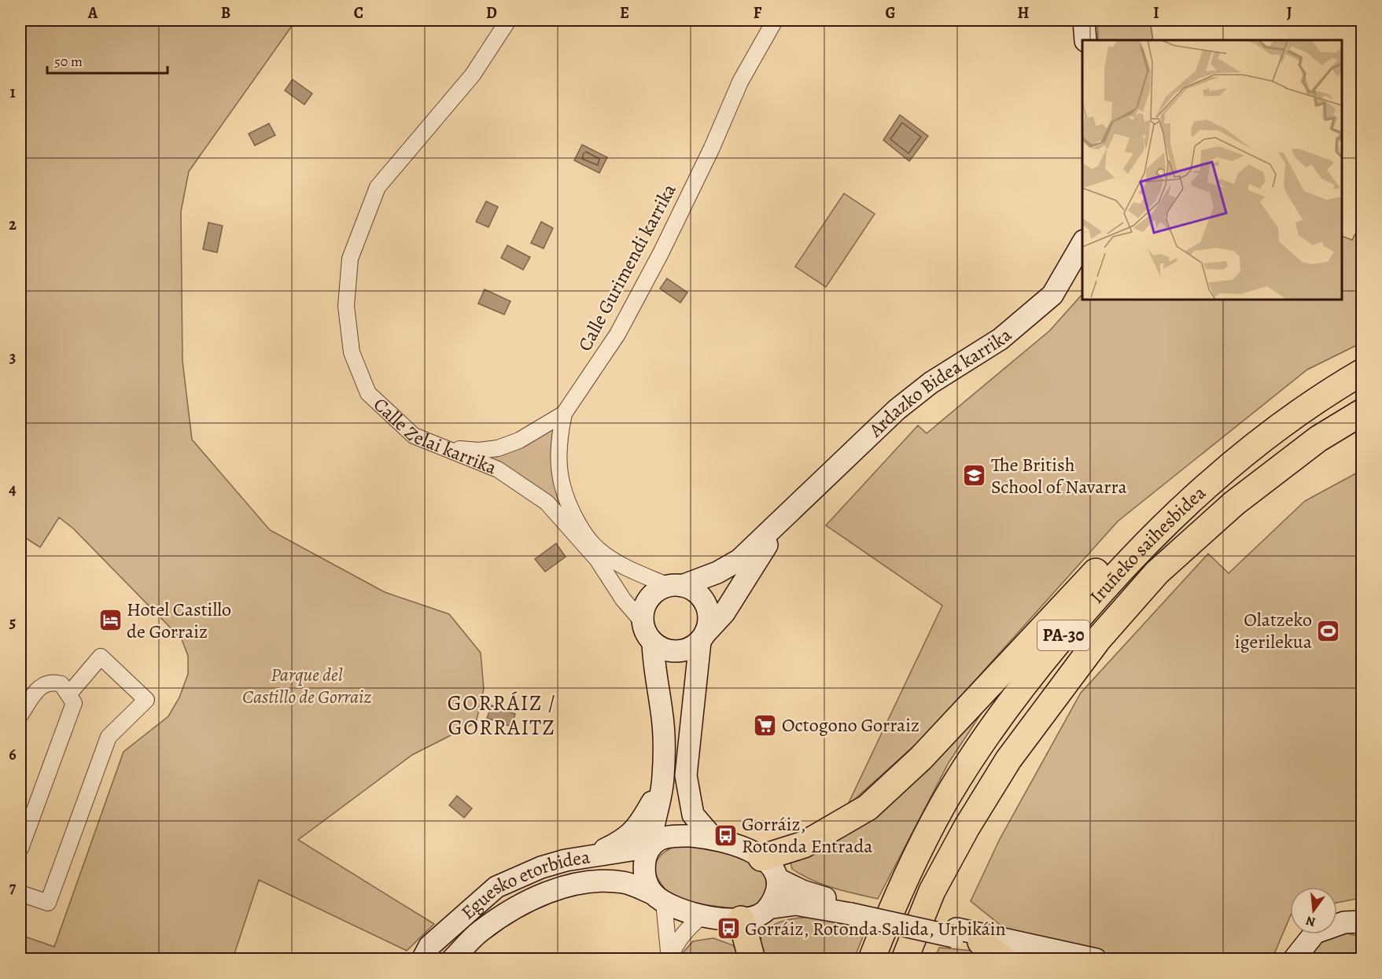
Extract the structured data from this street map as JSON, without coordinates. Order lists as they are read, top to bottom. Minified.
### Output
{"streets":{"highway":["Iruñeko saihesbidea","PA-30"],"street":["Calle Gurimendi karrika","Ardazko Bidea karrika","Calle Zelai karrika","Eguesko etorbidea"]},"crossings":[["Calle Gurimendi karrika","Calle Zelai karrika"],["Ardazko Bidea karrika","Calle Zelai karrika"]],"districts":["GORRÁIZ / GORRAITZ"],"parks":["Parque del Castillo de Gorraiz"],"places":{"school or university":["The British School of Navarra"],"hotel":["Hotel Castillo de Gorraiz"],"sports":["Olatzeko igerilekua"],"supermarket":["Octogono Gorraiz"],"bus stop":["Gorráiz, Rotonda Entrada","Gorráiz, Rotonda Salida, Urbikáin"]},"scale_bar":"50 m","north":"bottom","grid":{"columns":["A","B","C","D","E","F","G","H","I","J"],"rows":["1","2","3","4","5","6","7"]}}
